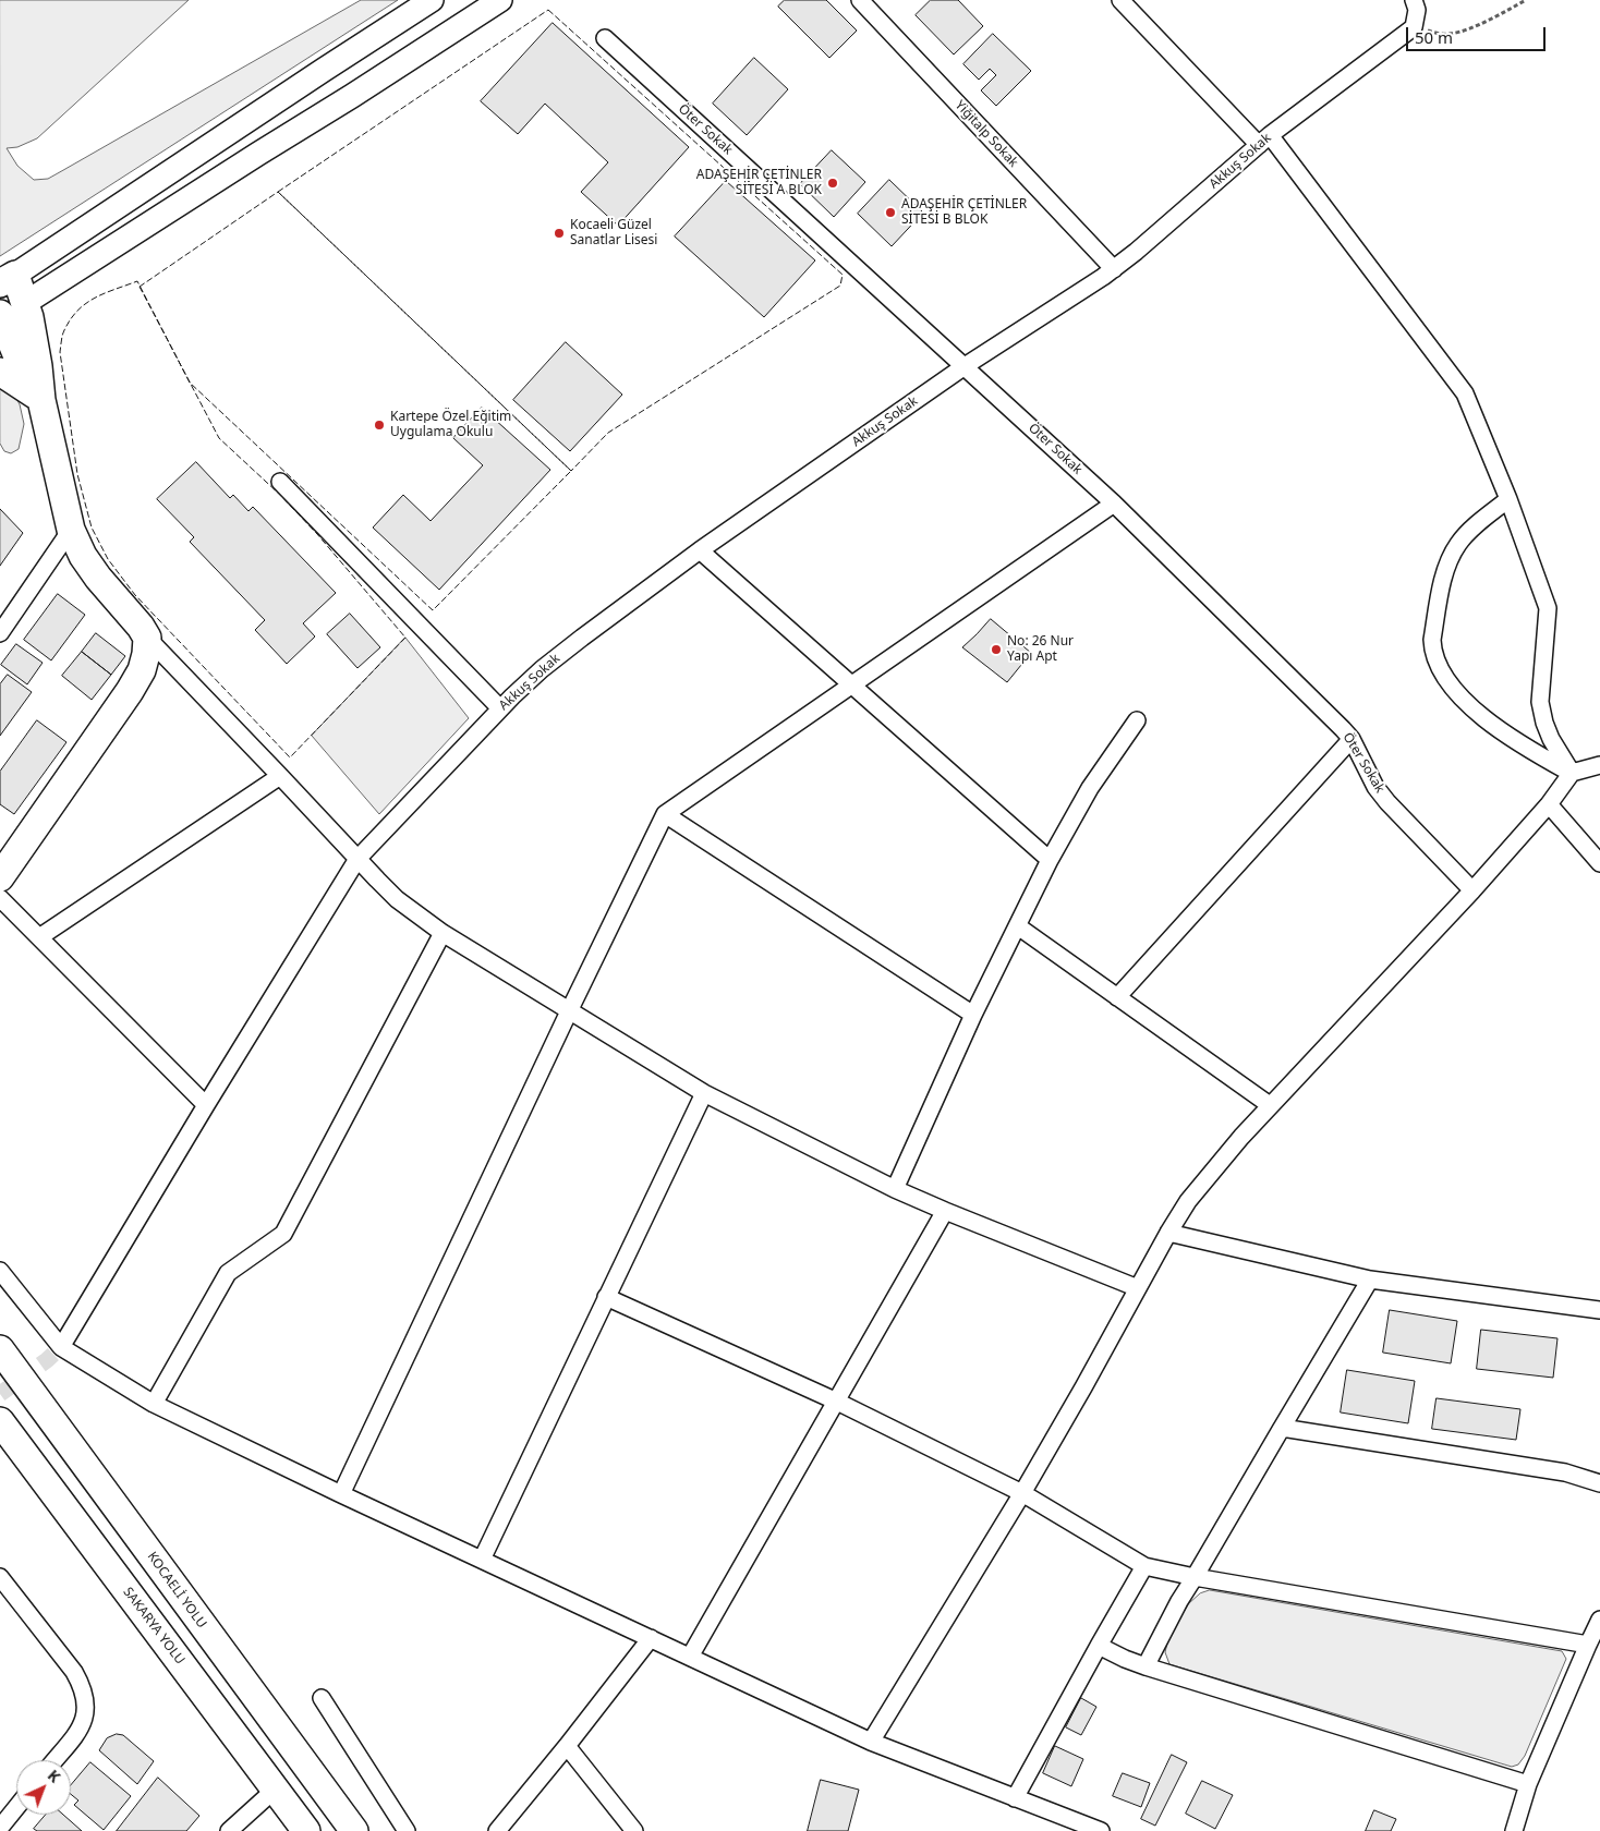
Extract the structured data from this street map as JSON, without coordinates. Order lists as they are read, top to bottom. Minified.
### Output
{"streets":{"highway":["KOCAELİ YOLU","SAKARYA YOLU"],"street":["Öter Sokak","Yiğitalp Sokak","Akkuş Sokak"]},"crossings":[["Öter Sokak","Akkuş Sokak"],["Yiğitalp Sokak","Akkuş Sokak"]],"places":["ADAŞEHİR ÇETİNLER SİTESİ A BLOK","ADAŞEHİR ÇETİNLER SİTESİ B BLOK","Kocaeli Güzel Sanatlar Lisesi","Kartepe Özel Eğitim Uygulama Okulu","No: 26 Nur Yapı Apt"],"scale_bar":"50 m","north":"top right"}
